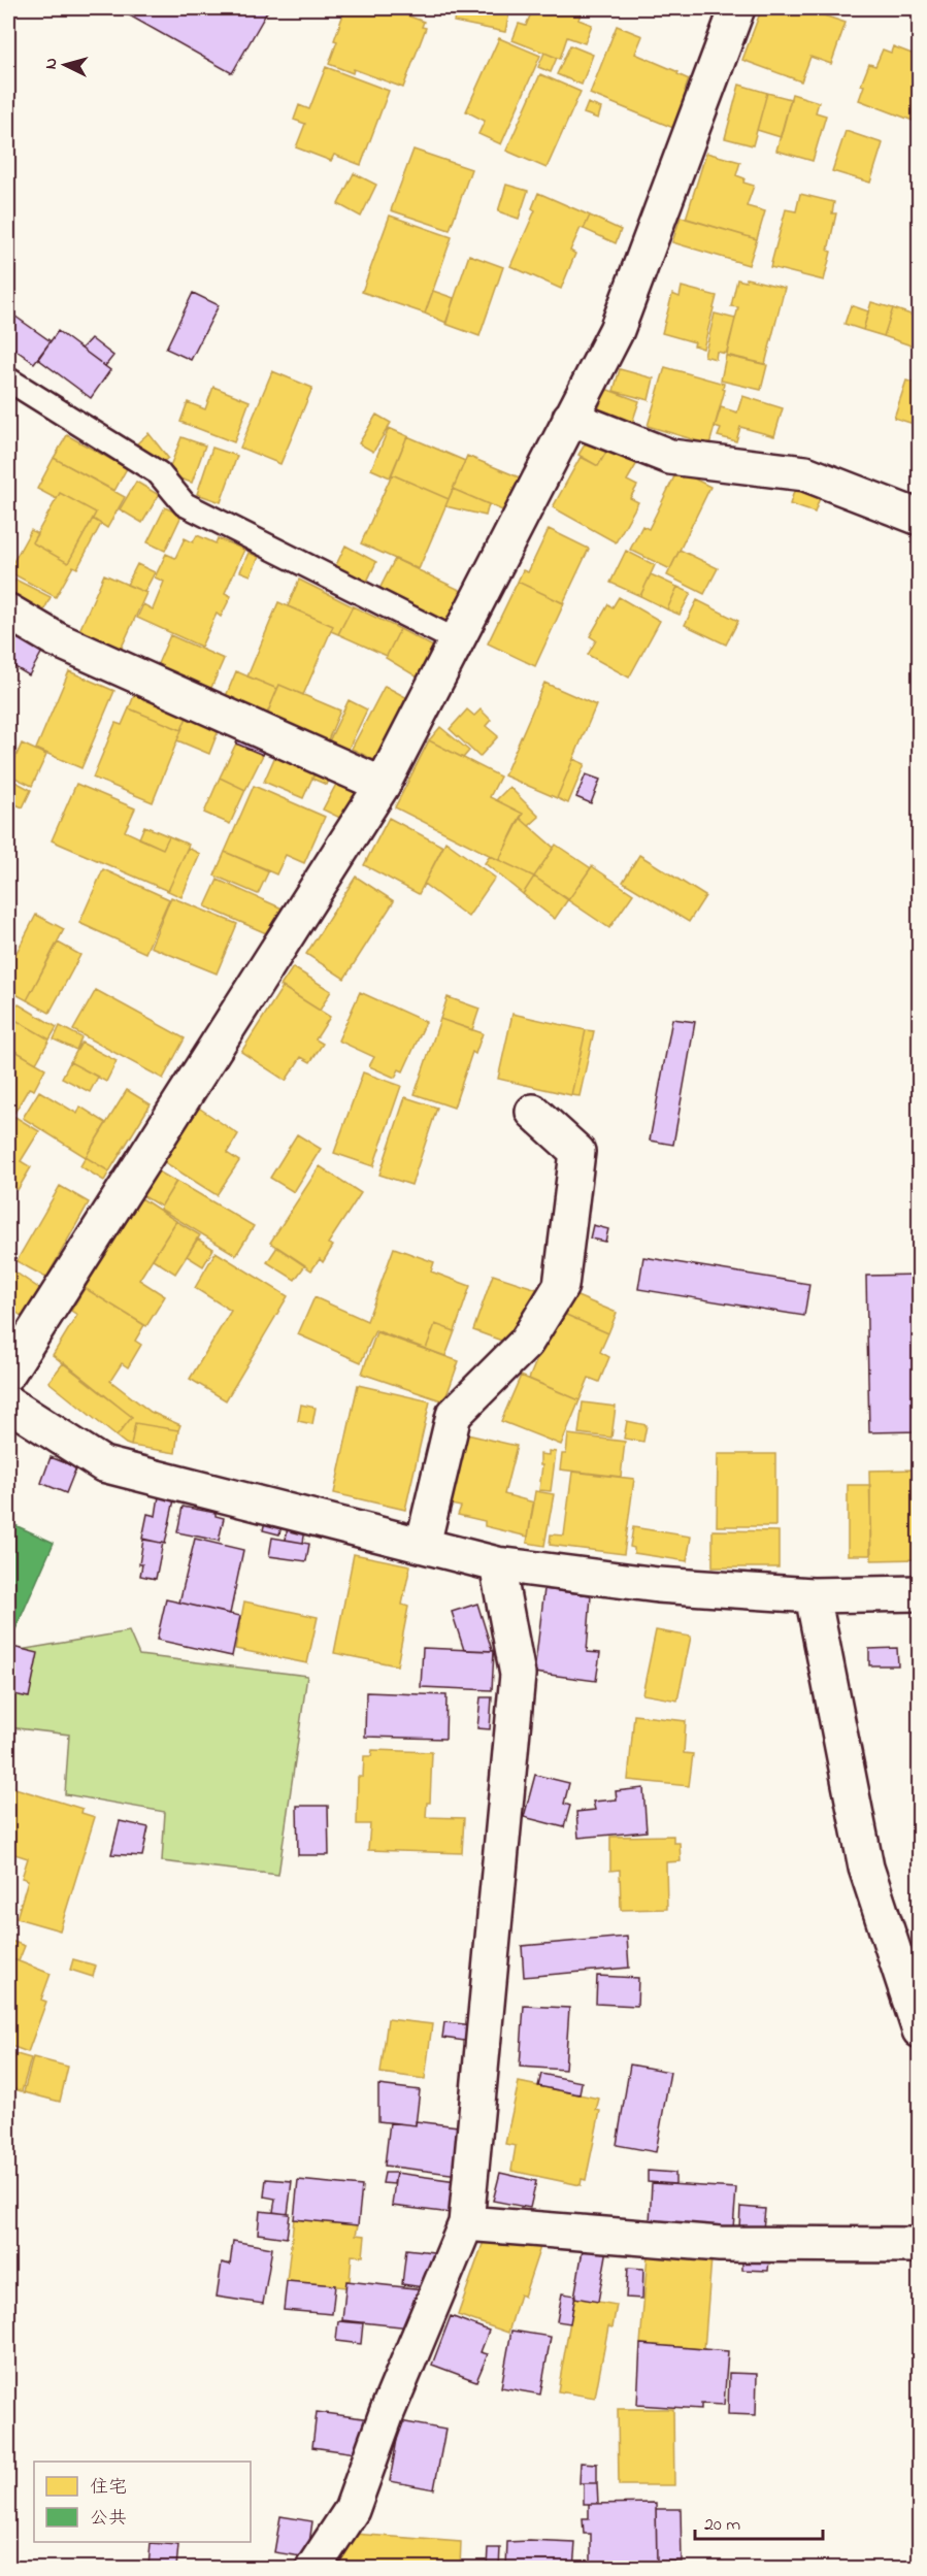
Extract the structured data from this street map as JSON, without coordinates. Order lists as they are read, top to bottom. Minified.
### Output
{"legend":["住宅","公共"],"scale_bar":"20 m","north":"left"}
